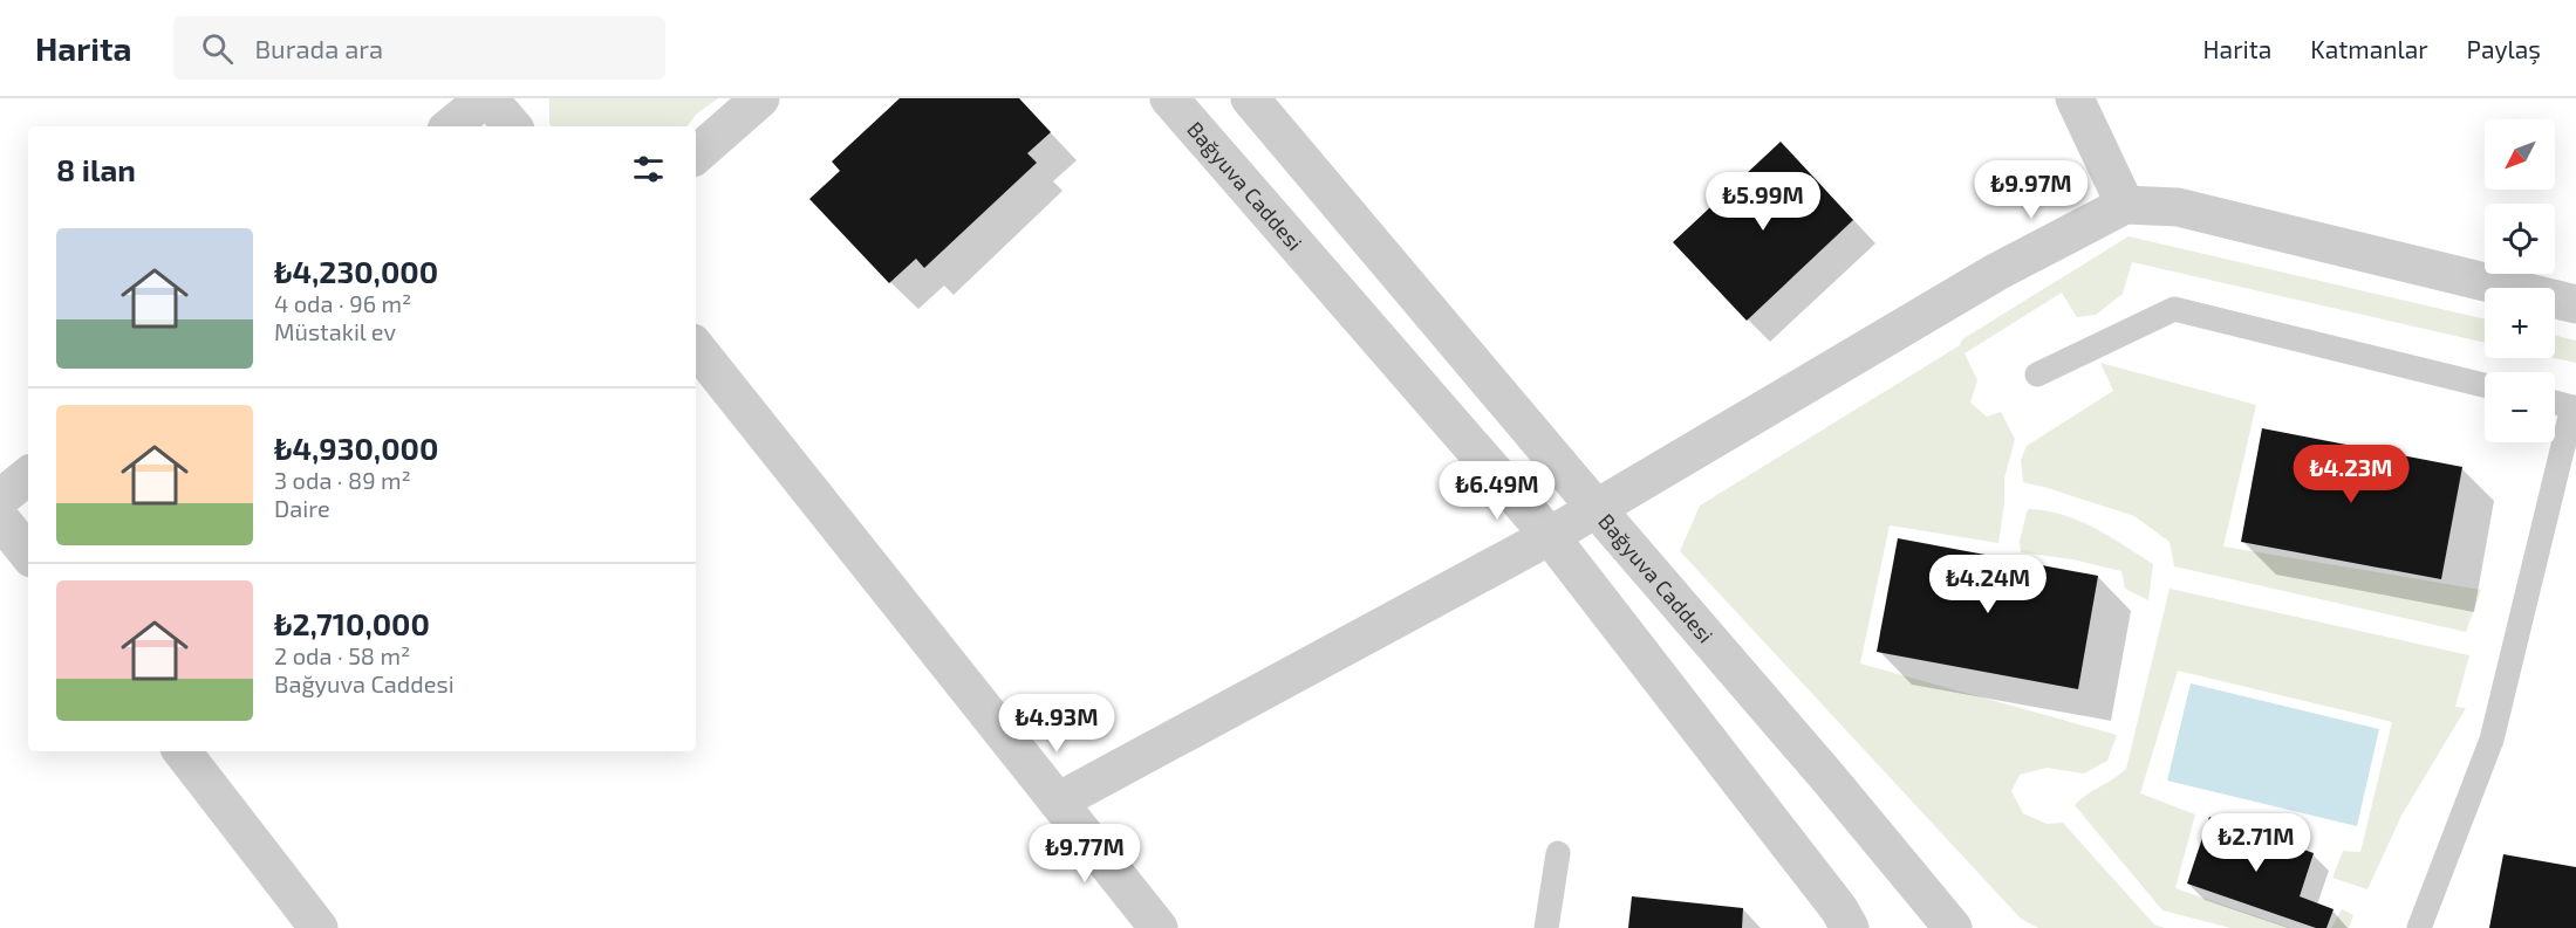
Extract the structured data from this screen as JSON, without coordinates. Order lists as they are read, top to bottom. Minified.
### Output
{"streets":{"street":["Bağyuva Caddesi"]},"north":"bottom left","page":{"header":"Harita","search":"Burada ara","nav":["Harita","Katmanlar","Paylaş"],"map_buttons":["+","−"],"heading":"8 ilan","price":["₺9.97M","₺5.99M","₺4.23M","₺6.49M","₺4.24M","₺4.93M","₺2.71M","₺9.77M"],"list":[{"name":"₺4,230,000","note":"4 oda · 96 m² · Müstakil ev"},{"name":"₺4,930,000","note":"3 oda · 89 m² · Daire"},{"name":"₺2,710,000","note":"2 oda · 58 m² · Bağyuva Caddesi"}]}}
